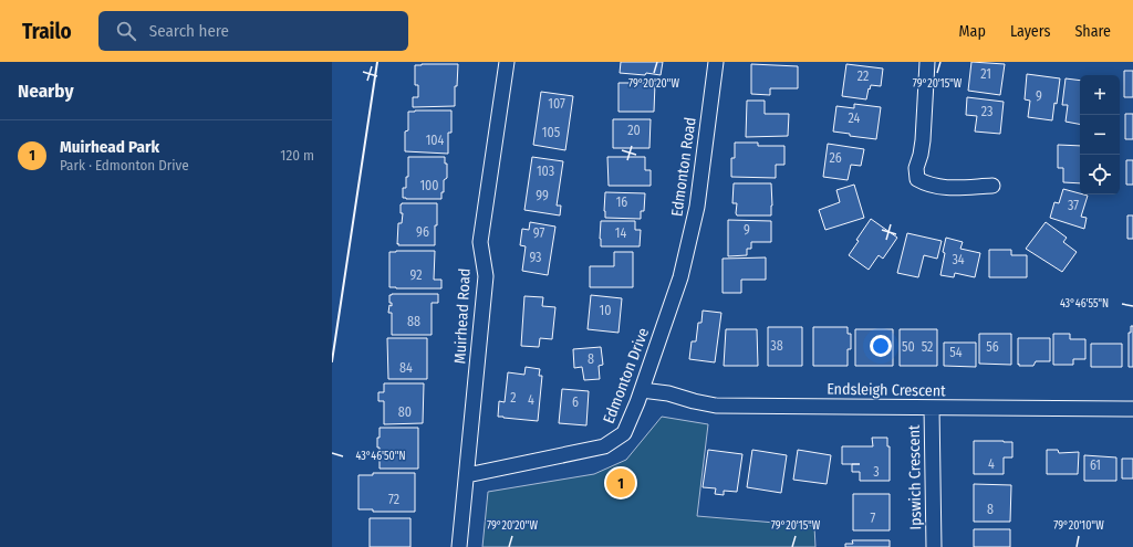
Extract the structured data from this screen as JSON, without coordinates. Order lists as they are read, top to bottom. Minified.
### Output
{"streets":{"street":["Edmonton Road","Muirhead Road","Edmonton Drive","Endsleigh Crescent","Ipswich Crescent"]},"crossings":[["Edmonton Road","Edmonton Drive"],["Muirhead Road","Edmonton Drive"],["Edmonton Drive","Endsleigh Crescent"],["Endsleigh Crescent","Ipswich Crescent"]],"house_numbers":["21","22","9","107","23","24","20","105","104","26","103","100","99","16","37","9","96","97","14","93","34","92","10","88","38","50","52","56","54","8","84","2","4","6","80","4","61","3","72","8","7"],"page":{"header":"Trailo","search":"Search here","nav":["Map","Layers","Share"],"heading":"Nearby","map_buttons":["+","−"],"list":[{"mark":"1","name":"Muirhead Park","note":"Park · Edmonton Drive","value":"120 m"}],"pins":"1"},"coordinates":["79°20'20\"W","79°20'15\"W","43°46'55\"N","43°46'50\"N","79°20'10\"W"]}
